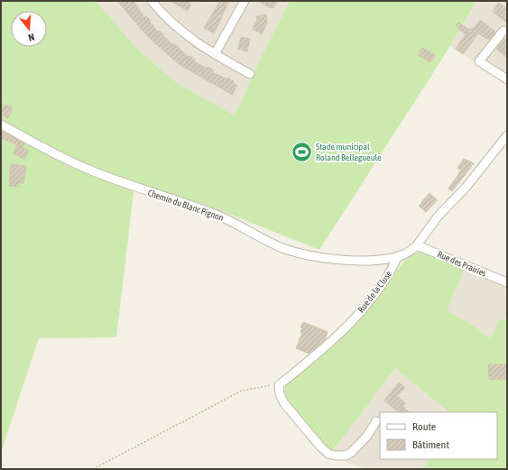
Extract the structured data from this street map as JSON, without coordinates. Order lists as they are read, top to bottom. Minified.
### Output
{"streets":{"street":["Chemin du Blanc Pignon","Rue des Prairies","Rue de la Cluse"]},"crossings":[["Chemin du Blanc Pignon","Rue de la Cluse"]],"places":{"sports":["Stade municipal Roland Bellegueule"]},"legend":["Route","Bâtiment"],"north":"bottom"}
